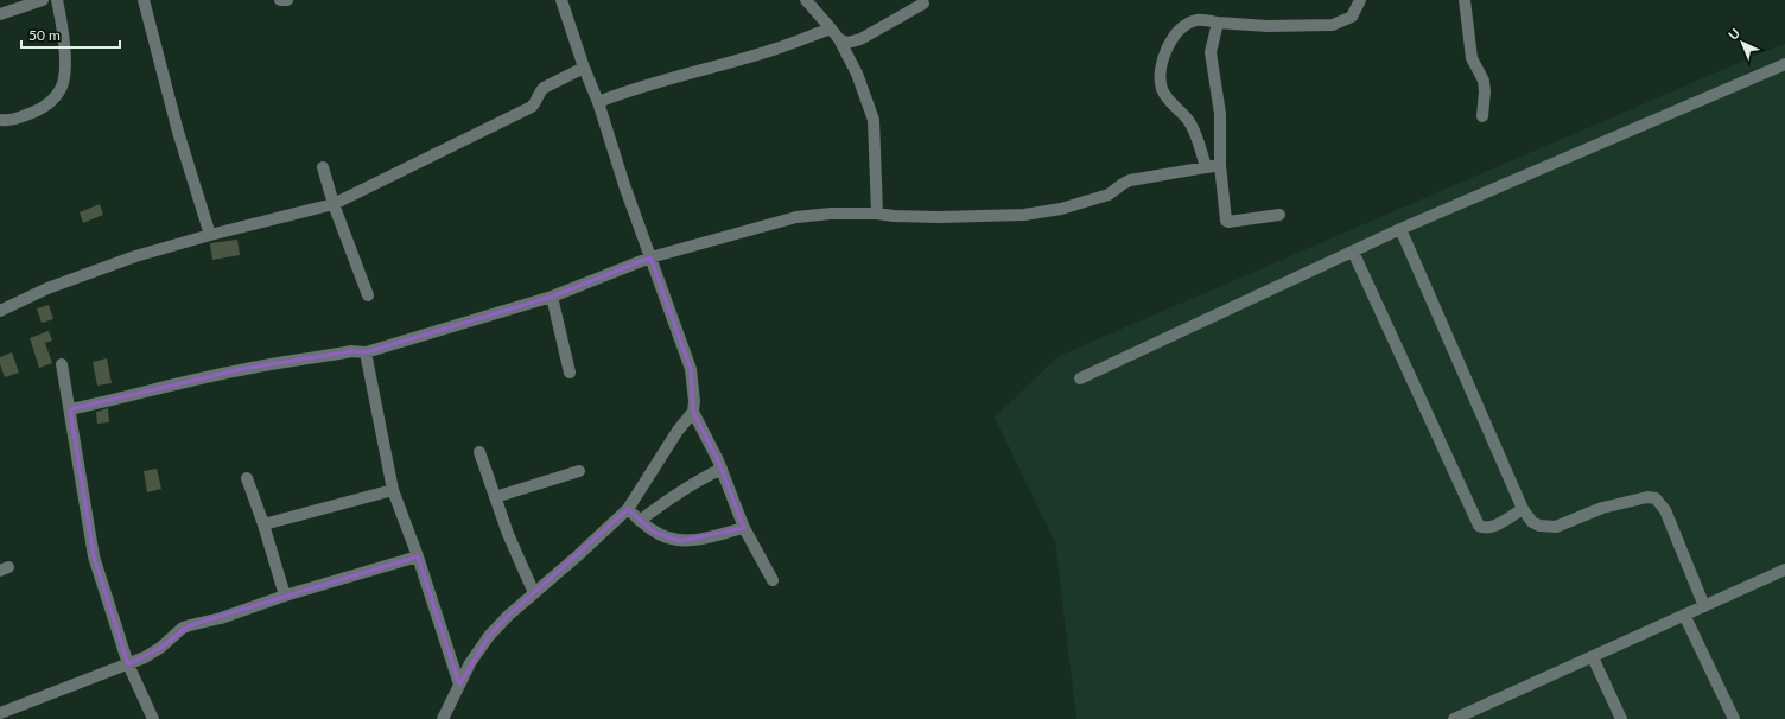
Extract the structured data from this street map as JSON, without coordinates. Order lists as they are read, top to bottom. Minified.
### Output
{"scale_bar":"50 m","north":"top left"}
